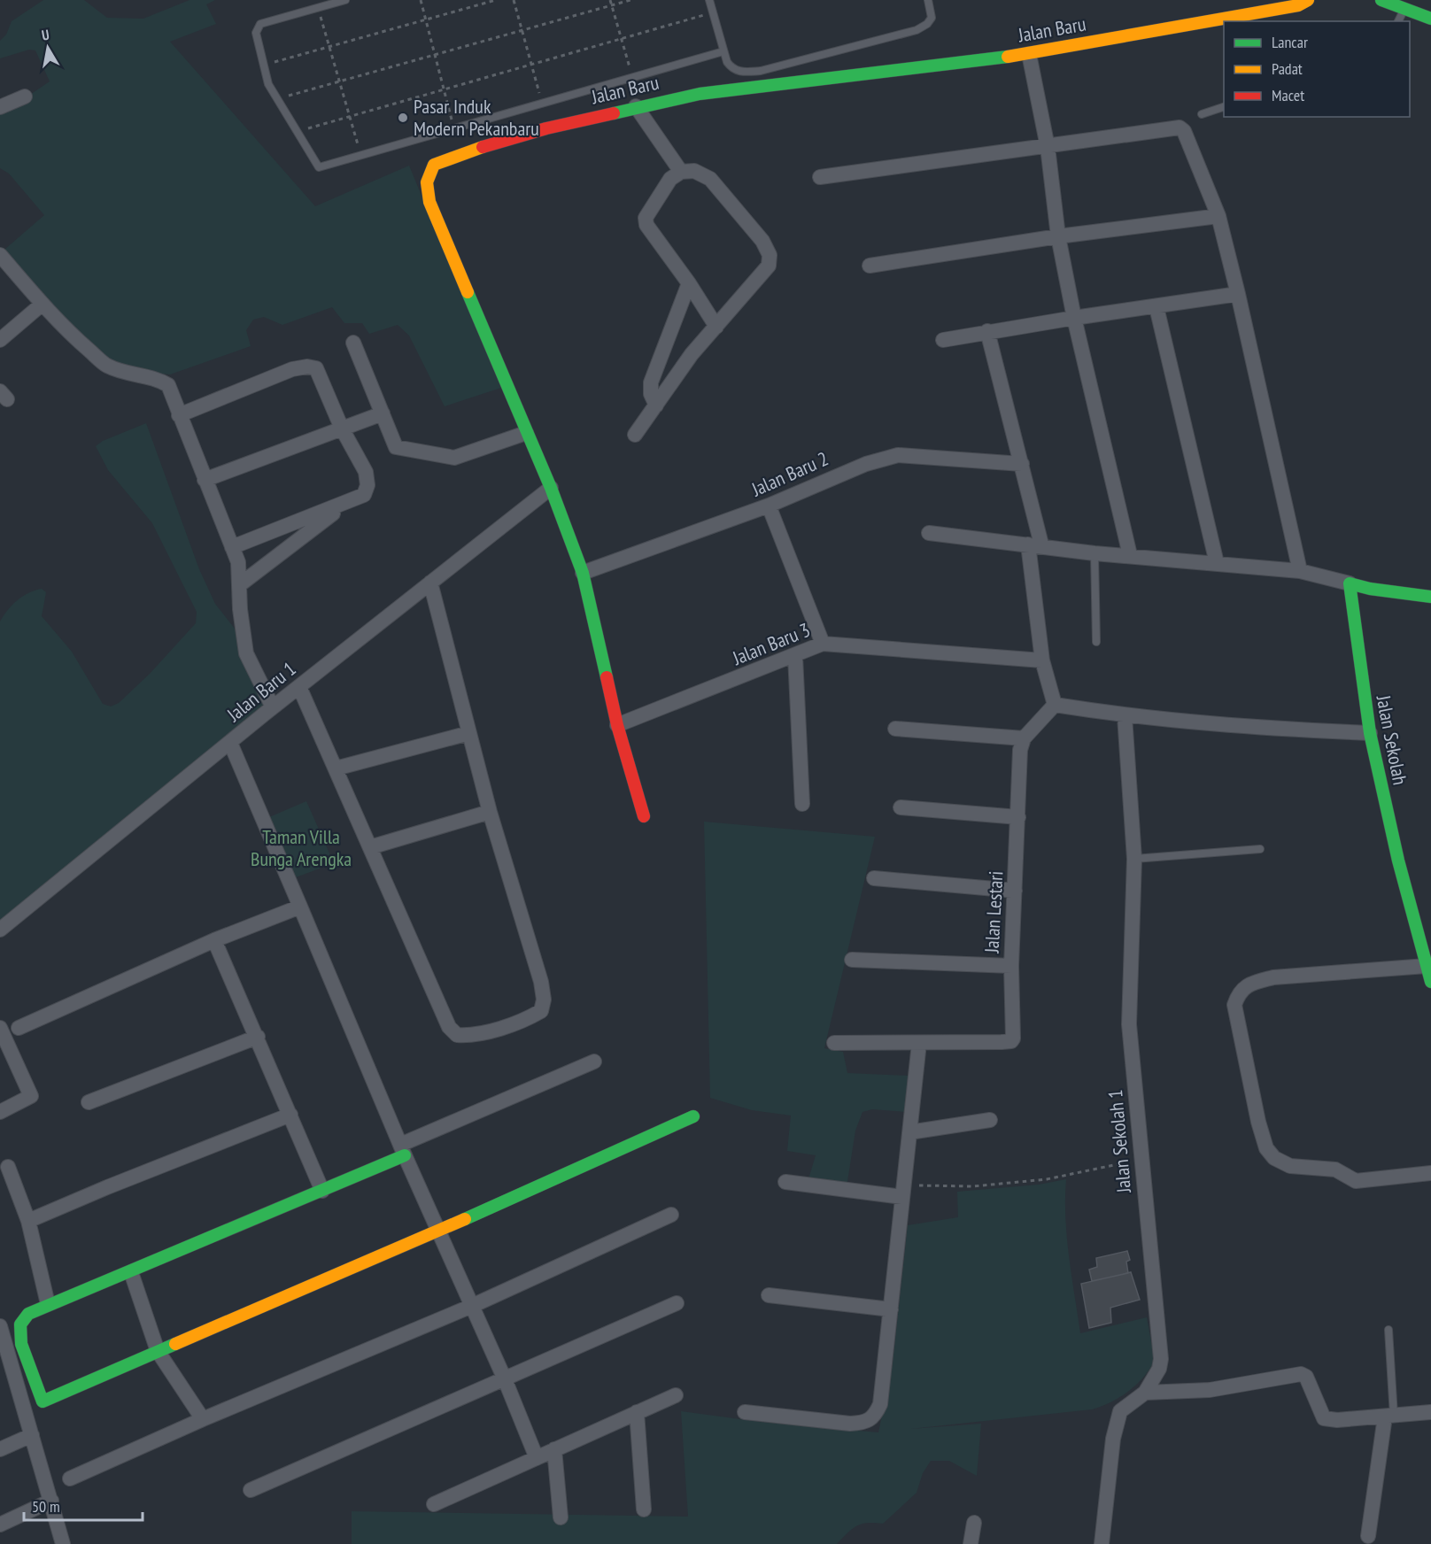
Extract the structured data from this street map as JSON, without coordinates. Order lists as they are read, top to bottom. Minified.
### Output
{"streets":{"street":["Jalan Baru","Jalan Baru 2","Jalan Baru 3","Jalan Baru 1","Jalan Sekolah","Jalan Lestari","Jalan Sekolah 1"]},"crossings":[["Jalan Baru","Jalan Baru 2"],["Jalan Baru","Jalan Baru 3"],["Jalan Baru","Jalan Baru 1"]],"parks":["Taman Villa Bunga Arengka"],"places":["Pasar Induk Modern Pekanbaru"],"legend":["Lancar","Padat","Macet"],"scale_bar":"50 m","north":"top"}
